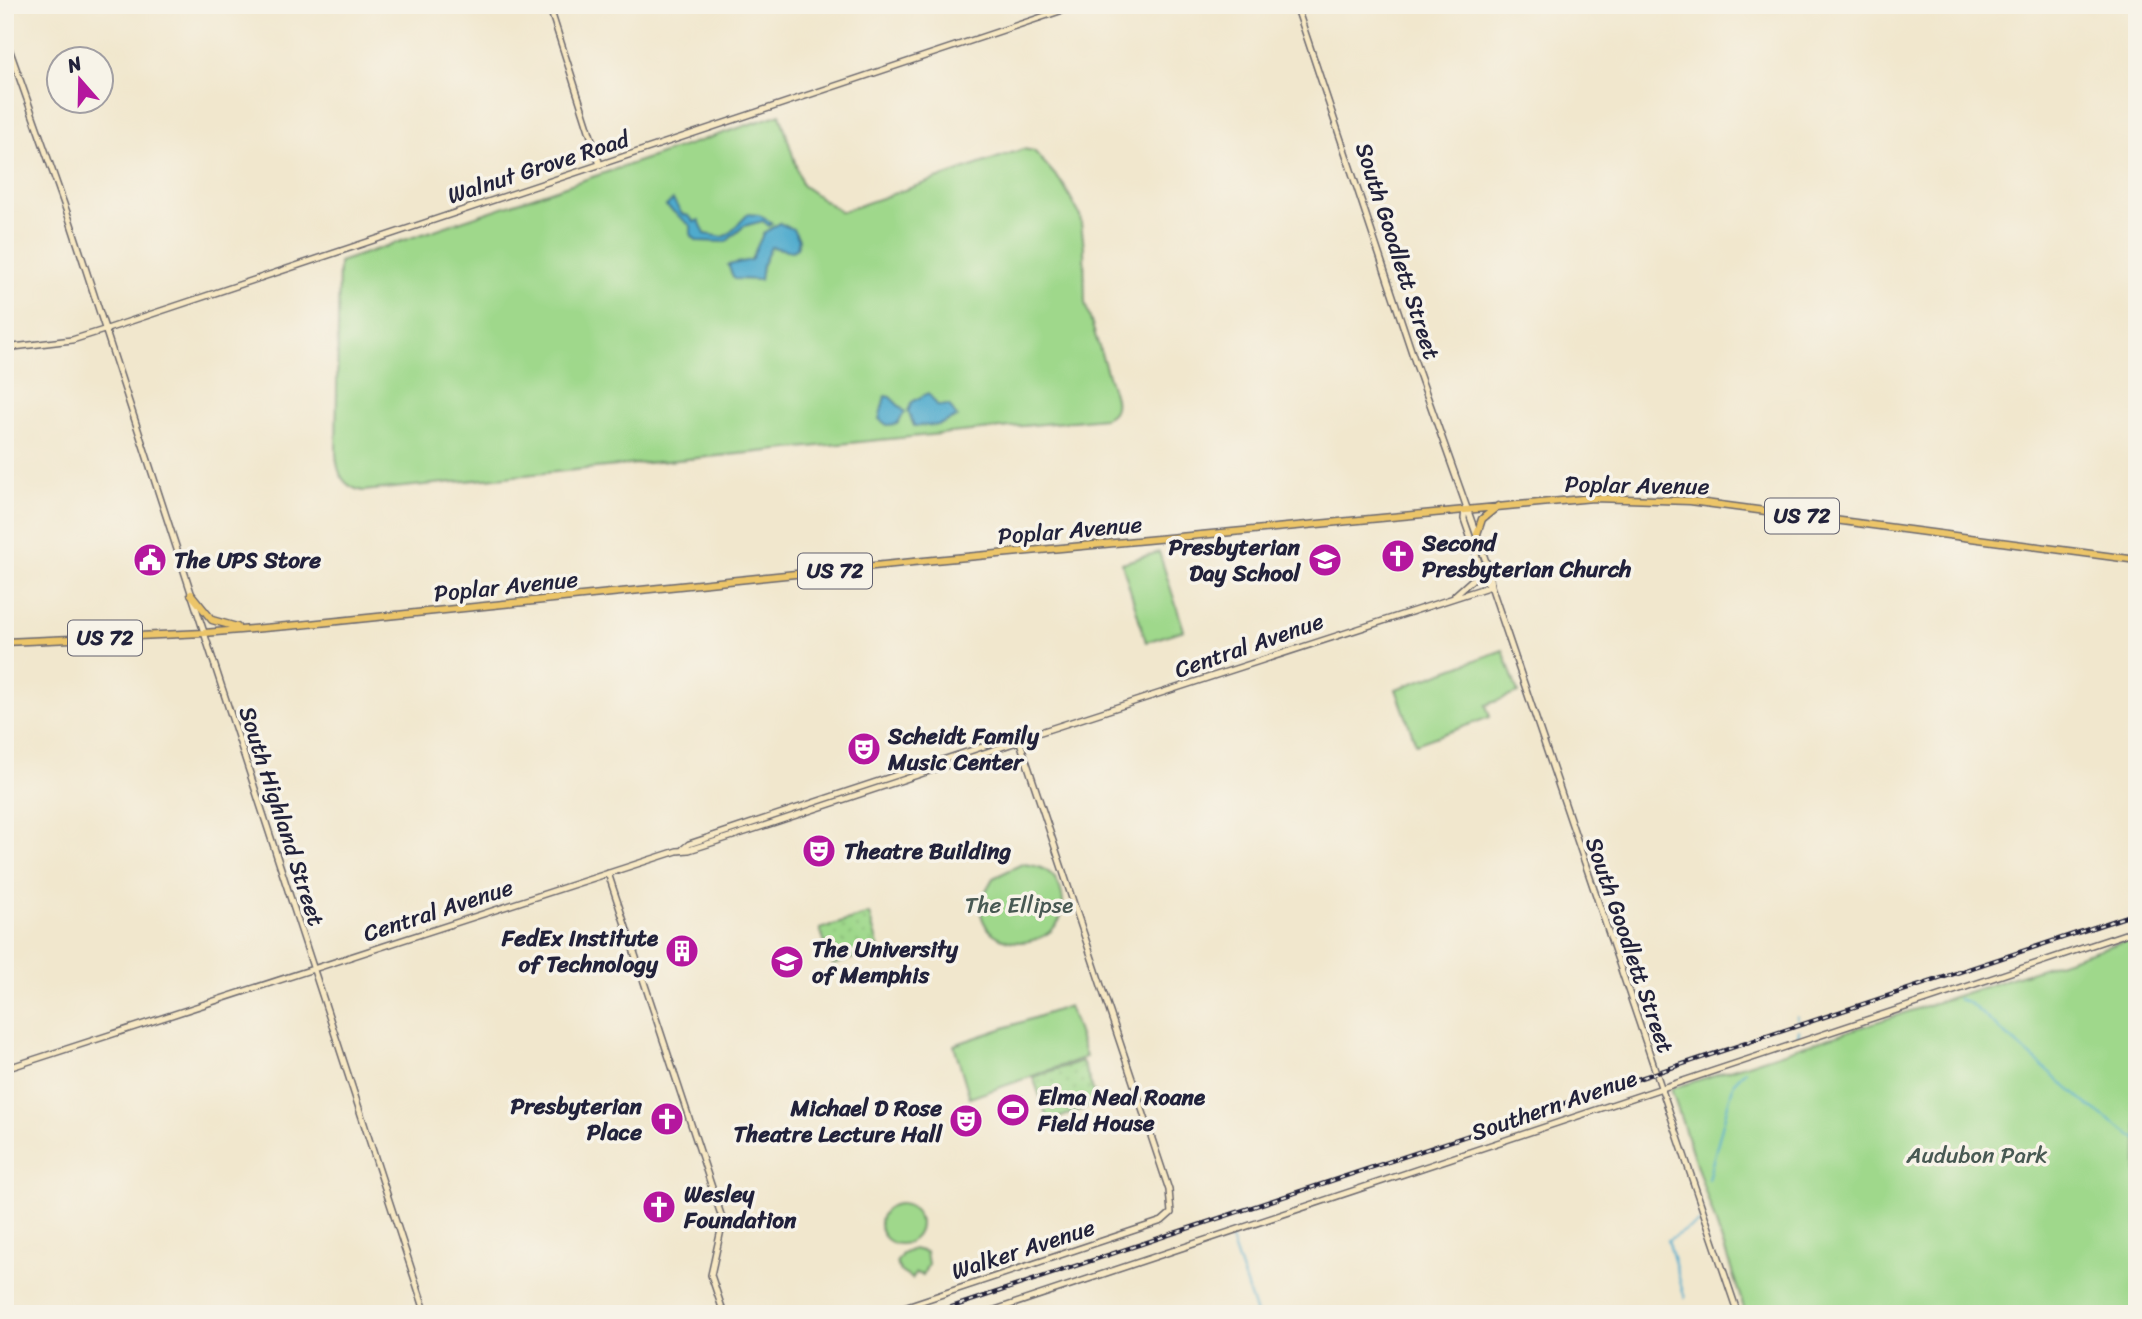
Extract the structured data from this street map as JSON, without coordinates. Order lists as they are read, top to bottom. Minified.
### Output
{"streets":{"main road":["Walnut Grove Road","South Goodlett Street","Poplar Avenue","US 72","Central Avenue","South Highland Street","Southern Avenue","Walker Avenue"]},"crossings":[["Walnut Grove Road","South Highland Street"],["South Goodlett Street","Poplar Avenue"],["South Goodlett Street","Central Avenue"],["South Goodlett Street","Southern Avenue"],["Poplar Avenue","South Highland Street"],["Central Avenue","South Highland Street"],["Central Avenue","Walker Avenue"]],"parks":["The Ellipse","Audubon Park"],"places":{"church":["Second Presbyterian Church","Presbyterian Place","Wesley Foundation"],"public building":["The UPS Store"],"school or university":["Presbyterian Day School","The University of Memphis"],"theatre":["Scheidt Family Music Center","Theatre Building","Michael D Rose Theatre Lecture Hall"],"building":["FedEx Institute of Technology"],"sports":["Elma Neal Roane Field House"]},"north":"top"}
